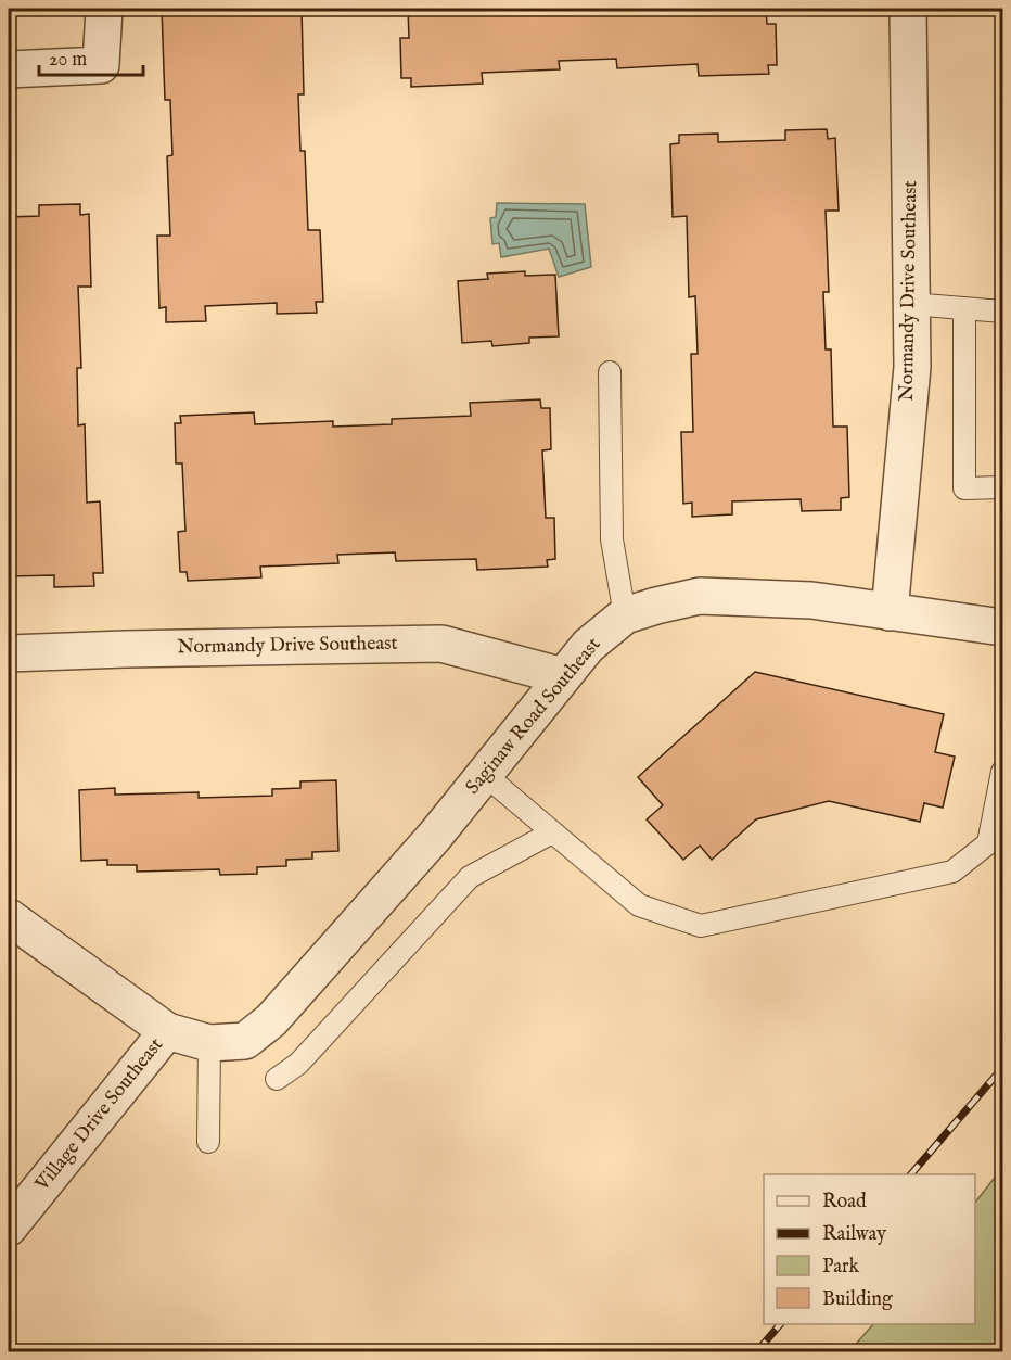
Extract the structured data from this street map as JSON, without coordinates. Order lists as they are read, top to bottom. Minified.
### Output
{"streets":{"street":["Normandy Drive Southeast","Saginaw Road Southeast","Village Drive Southeast"]},"crossings":[["Normandy Drive Southeast","Saginaw Road Southeast"],["Saginaw Road Southeast","Village Drive Southeast"]],"legend":["Road","Railway","Park","Building"],"scale_bar":"20 m"}
